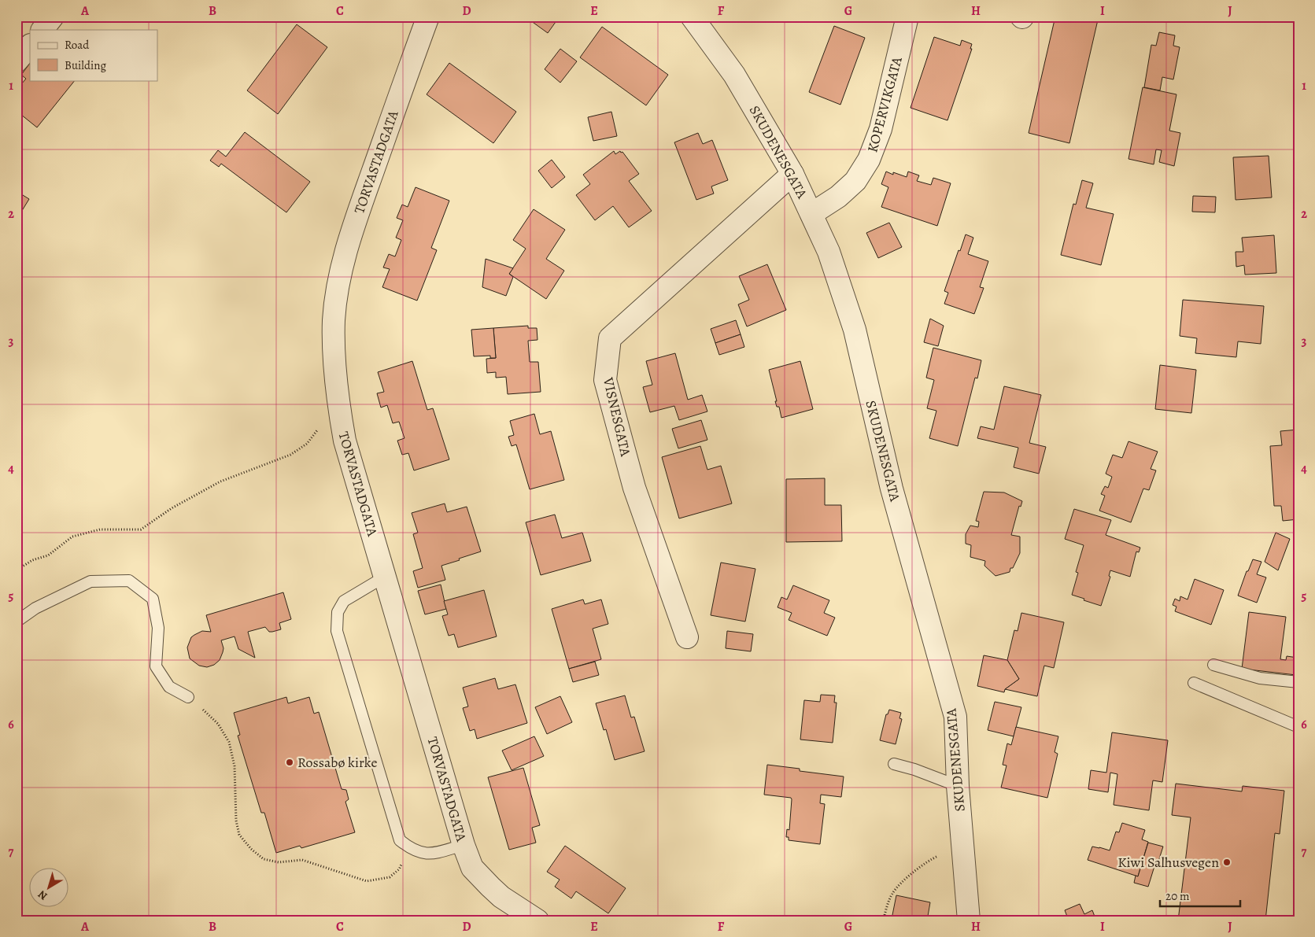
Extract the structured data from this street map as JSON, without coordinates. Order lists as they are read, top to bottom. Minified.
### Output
{"streets":{"street":["KOPERVIKGATA","SKUDENESGATA","TORVASTADGATA","VISNESGATA"]},"crossings":[["KOPERVIKGATA","SKUDENESGATA"],["SKUDENESGATA","VISNESGATA"]],"places":["Rossabø kirke","Kiwi Salhusvegen"],"legend":["Road","Building"],"scale_bar":"20 m","north":"bottom left","grid":{"columns":["A","B","C","D","E","F","G","H","I","J"],"rows":["1","2","3","4","5","6","7"]}}
